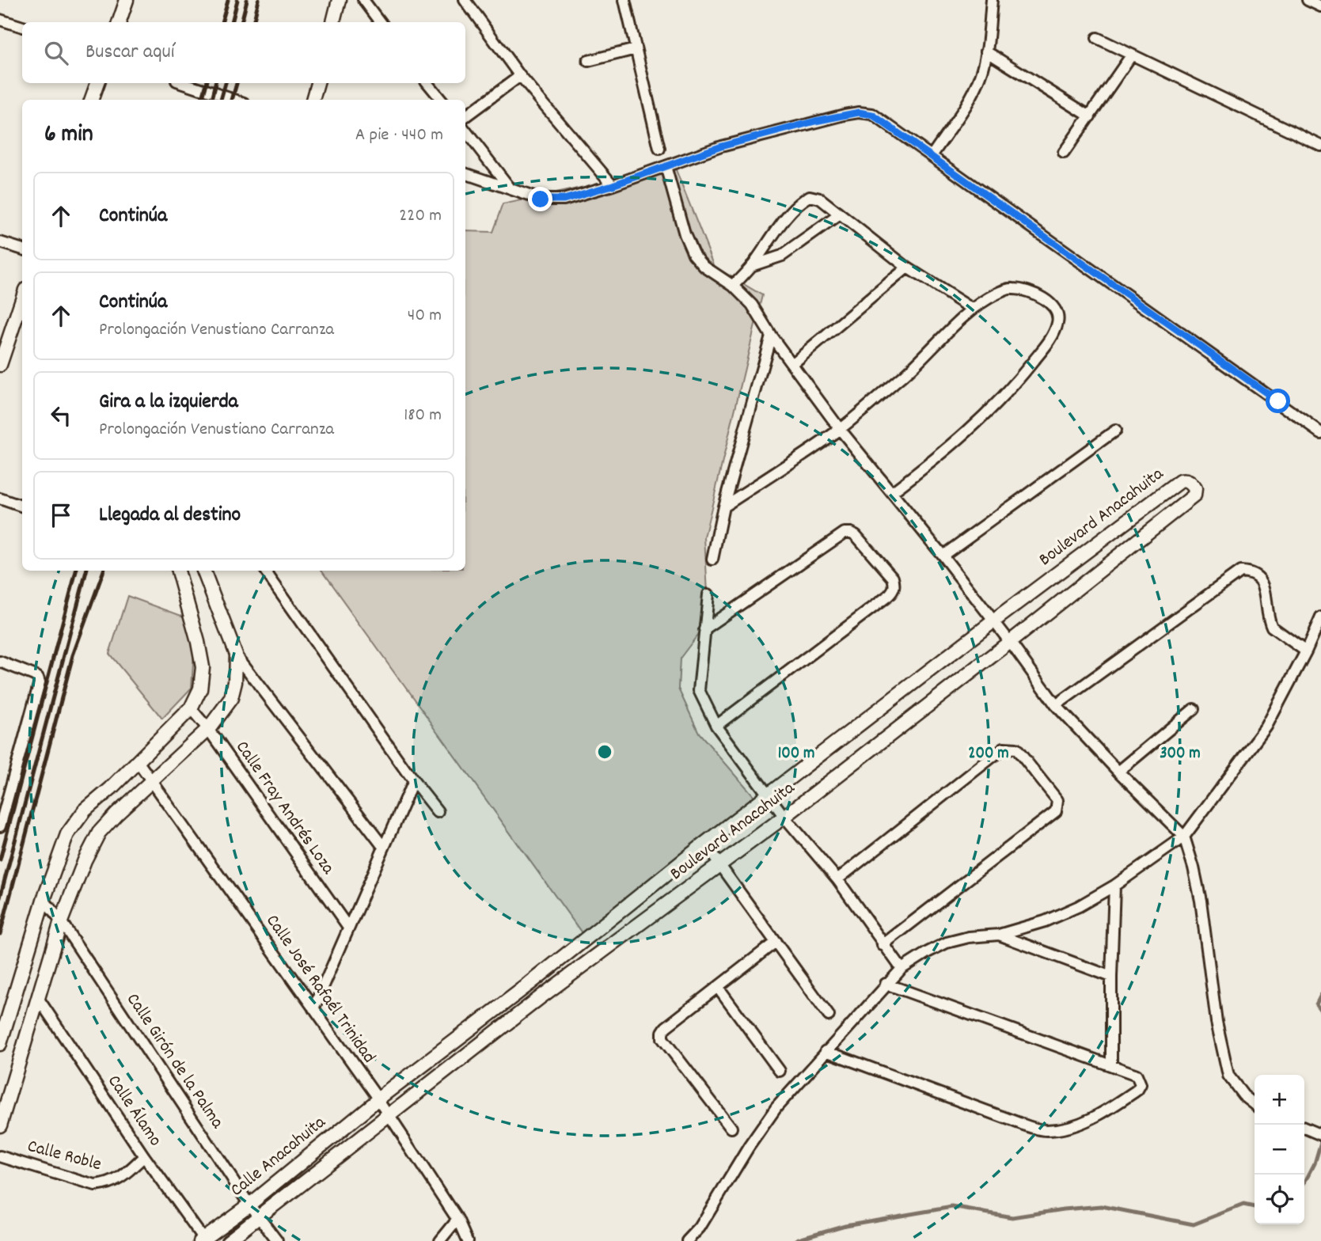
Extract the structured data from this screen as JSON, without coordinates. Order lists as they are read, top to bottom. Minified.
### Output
{"streets":{"street":["Boulevard Anacahuita","Calle Fray Andrés Loza","Calle José Rafaél Trinidad","Calle Girón de la Palma","Calle Álamo","Calle Roble","Calle Anacahuita"]},"crossings":[["Boulevard Anacahuita","Calle José Rafaél Trinidad"],["Boulevard Anacahuita","Calle Anacahuita"],["Calle José Rafaél Trinidad","Calle Anacahuita"],["Calle Girón de la Palma","Calle Anacahuita"],["Calle Álamo","Calle Roble"],["Calle Álamo","Calle Anacahuita"]],"page":{"search":"Buscar aquí","heading":["6 min","A pie · 440 m"],"list":[["Continúa","220 m"],["Continúa","Prolongación Venustiano Carranza","40 m"],["Gira a la izquierda","Prolongación Venustiano Carranza","180 m"],"Llegada al destino"],"map_buttons":["+","−"]},"rings":["100 m","200 m","300 m"]}
